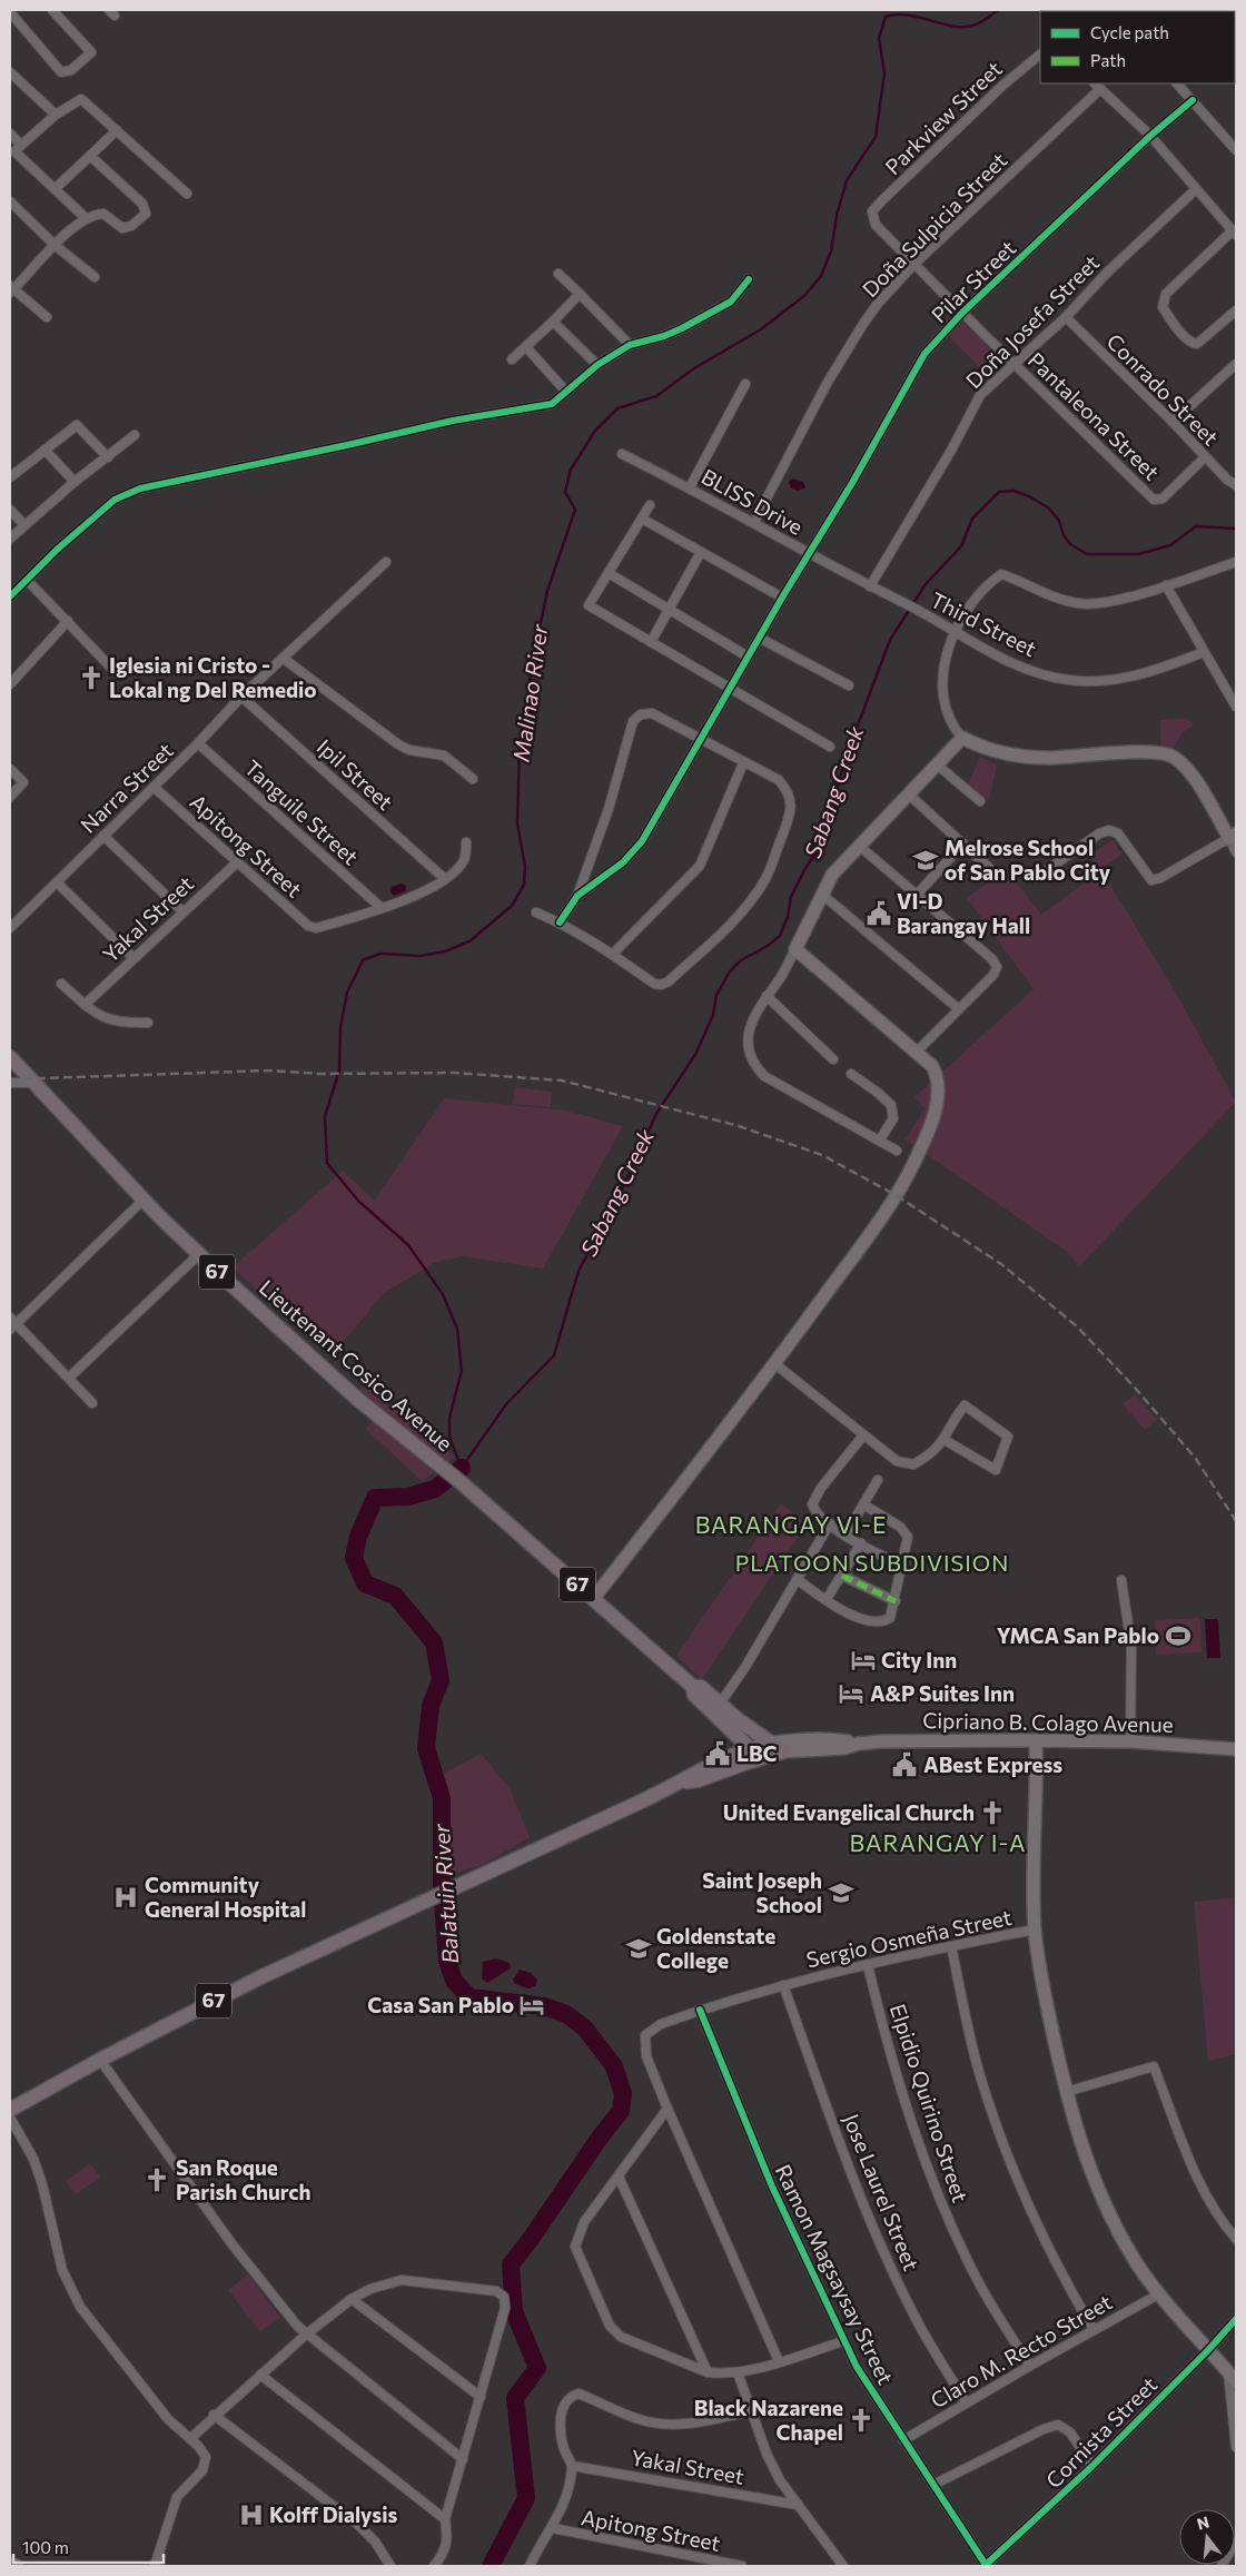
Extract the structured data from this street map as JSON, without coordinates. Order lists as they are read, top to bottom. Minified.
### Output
{"streets":{"main road":["67","Lieutenant Cosico Avenue","Cipriano B. Colago Avenue"],"street":["Parkview Street","Doña Sulpicia Street","Pilar Street","Doña Josefa Street","Conrado Street","Pantaleona Street","BLISS Drive","Third Street","Ipil Street","Narra Street","Tanguile Street","Apitong Street","Yakal Street","Sergio Osmeña Street","Elpidio Quirino Street","Jose Laurel Street","Ramon Magsaysay Street","Claro M. Recto Street","Cornista Street"]},"crossings":[["Parkview Street","Pantaleona Street"],["Doña Sulpicia Street","Pantaleona Street"],["Doña Sulpicia Street","BLISS Drive"],["Pilar Street","Pantaleona Street"],["Pilar Street","BLISS Drive"],["Doña Josefa Street","Conrado Street"],["Doña Josefa Street","Pantaleona Street"],["Doña Josefa Street","BLISS Drive"],["Conrado Street","Pantaleona Street"],["BLISS Drive","Third Street"],["Ipil Street","Narra Street"],["Narra Street","Tanguile Street"],["Narra Street","Apitong Street"],["Tanguile Street","Apitong Street"],["Apitong Street","Yakal Street"],["67","Cipriano B. Colago Avenue"],["Lieutenant Cosico Avenue","Cipriano B. Colago Avenue"],["Sergio Osmeña Street","Elpidio Quirino Street"],["Sergio Osmeña Street","Jose Laurel Street"],["Sergio Osmeña Street","Ramon Magsaysay Street"],["Elpidio Quirino Street","Claro M. Recto Street"],["Jose Laurel Street","Claro M. Recto Street"],["Ramon Magsaysay Street","Claro M. Recto Street"],["Ramon Magsaysay Street","Cornista Street"]],"districts":["BARANGAY VI-E","PLATOON SUBDIVISION","BARANGAY I-A"],"water":["Malinao River","Sabang Creek","Balatuin River"],"places":{"church":["Iglesia ni Cristo - Lokal ng Del Remedio","United Evangelical Church","San Roque Parish Church","Black Nazarene Chapel"],"school or university":["Melrose School of San Pablo City","Saint Joseph School","Goldenstate College"],"public building":["VI-D Barangay Hall","LBC","ABest Express"],"sports":["YMCA San Pablo"],"hotel":["City Inn","A&P Suites Inn","Casa San Pablo"],"hospital":["Community General Hospital","Kolff Dialysis"]},"legend":["Cycle path","Path"],"scale_bar":"100 m","north":"top"}
